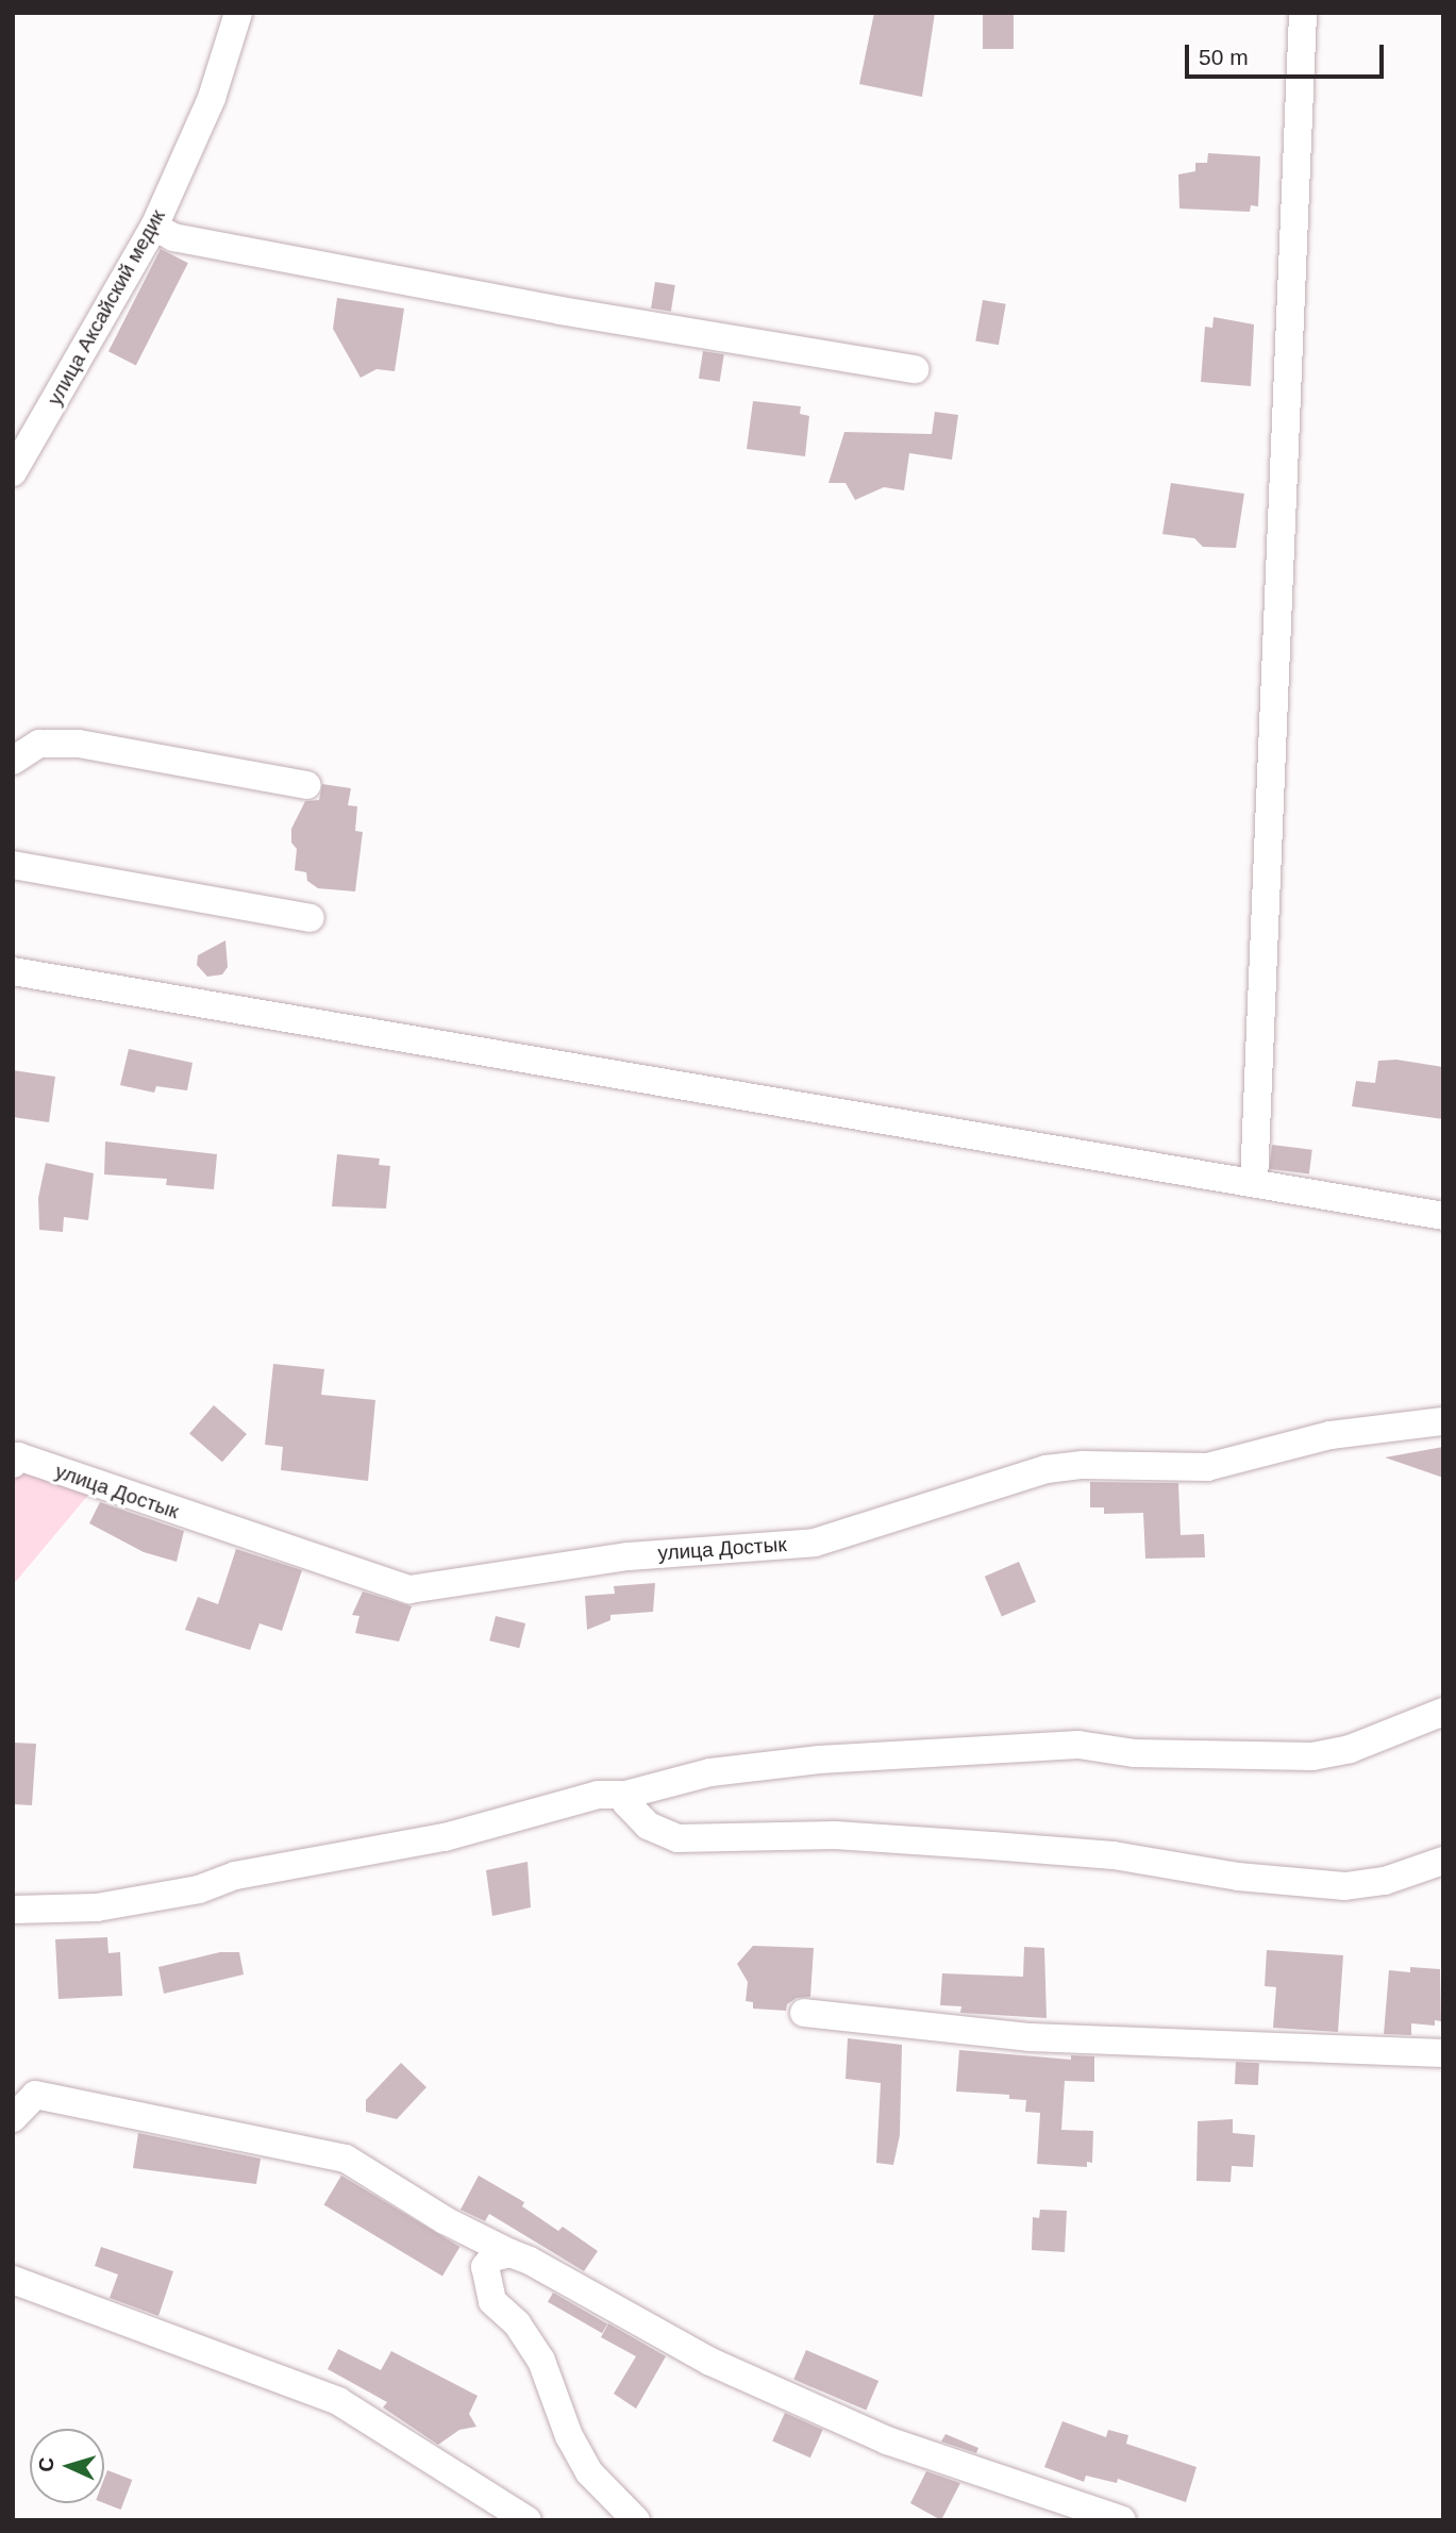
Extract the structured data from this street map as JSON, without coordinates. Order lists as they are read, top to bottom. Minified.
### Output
{"streets":{"street":["улица Аксайский медик","улица Достык"]},"scale_bar":"50 m","north":"left"}
